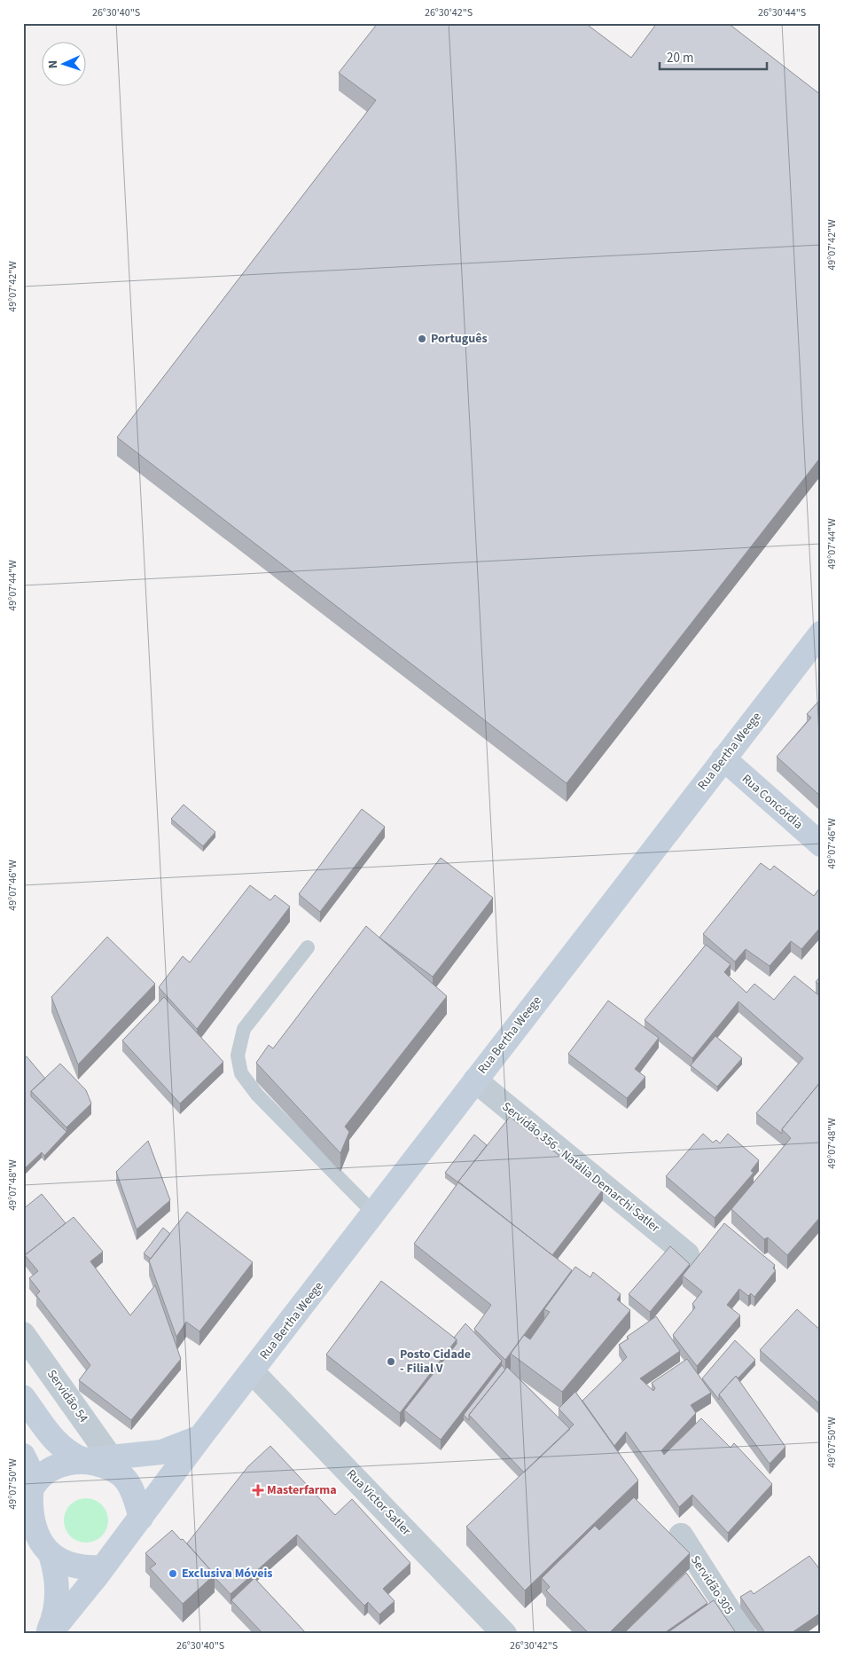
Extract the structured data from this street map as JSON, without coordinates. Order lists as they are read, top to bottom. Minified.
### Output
{"streets":{"main road":["Rua Bertha Weege","Rua Concórdia"],"street":["Servidão 356 - Natália Demarchi Satler","Servidão 54","Rua Victor Satler","Servidão 305"]},"crossings":[["Rua Bertha Weege","Rua Concórdia"],["Rua Bertha Weege","Servidão 356 - Natália Demarchi Satler"],["Rua Bertha Weege","Rua Victor Satler"]],"places":{"other":["Português","Posto Cidade - Filial V","Exclusiva Móveis"],"health":["Masterfarma"]},"scale_bar":"20 m","north":"left","coordinates":["26°30'40\"S","26°30'42\"S","26°30'44\"S","49°07'42\"W","49°07'44\"W","49°07'46\"W","49°07'48\"W","49°07'50\"W"]}
